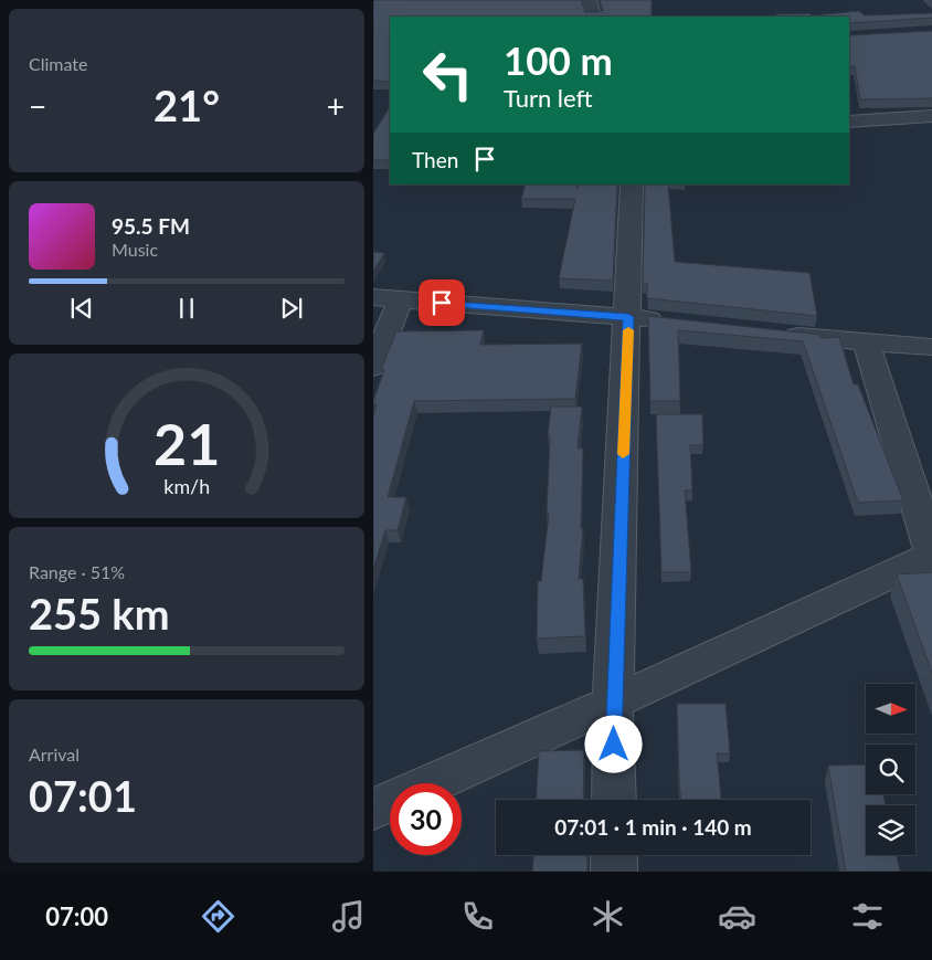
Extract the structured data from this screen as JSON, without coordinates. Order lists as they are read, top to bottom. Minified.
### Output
{"north":"right","page":{"tile":["Climate",["Range · 51%","255 km"],["Arrival","07:01"]],"turn":["100 m","Turn left"],"heat":["−","21°","+"],"then":"Then","song":["95.5 FM","Music"],"limit":"30","trip":"07:01 · 1 min · 140 m","tabs":"07:00","gauge":["21","km/h"]}}
